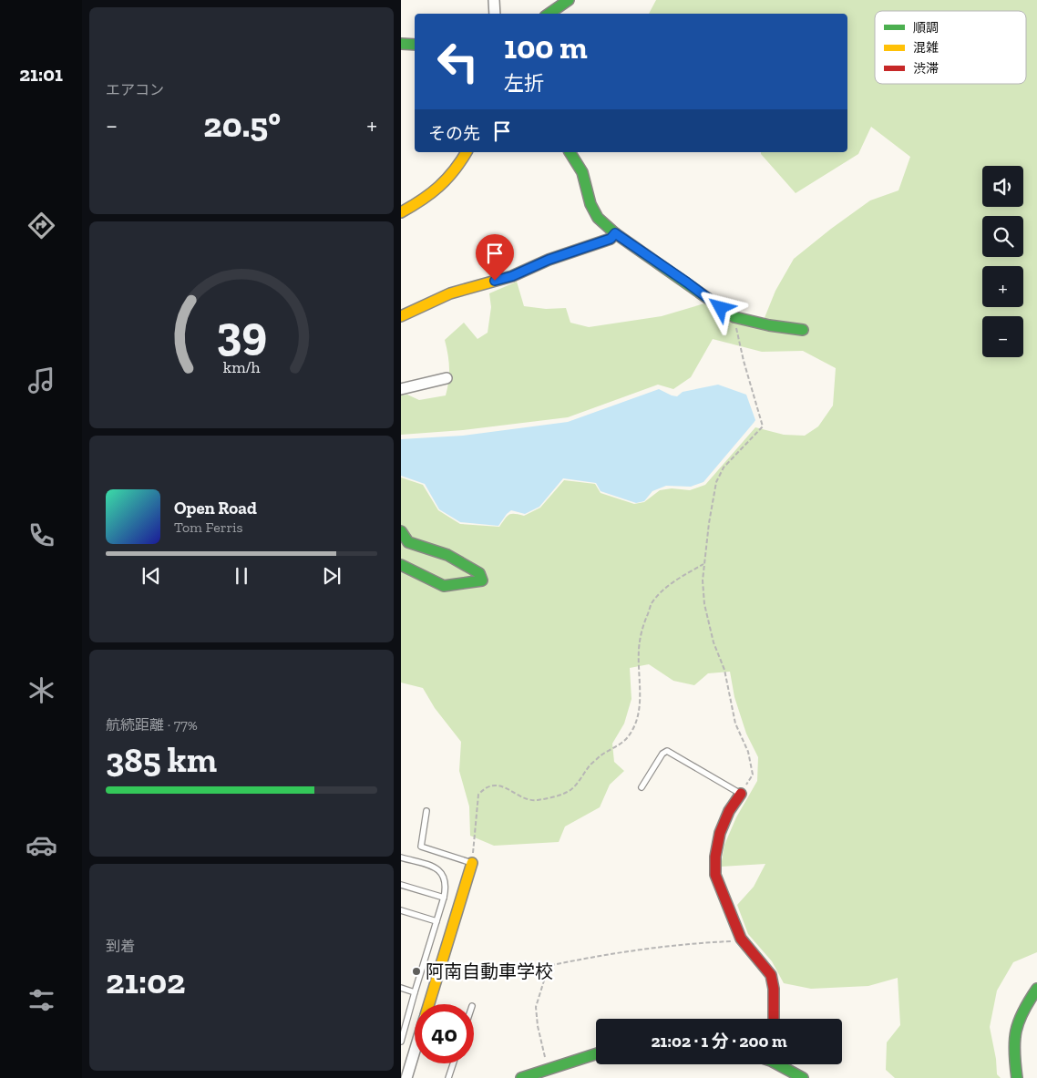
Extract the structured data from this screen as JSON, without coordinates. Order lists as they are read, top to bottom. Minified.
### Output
{"places":["阿南自動車学校"],"legend":["順調","混雑","渋滞"],"page":{"tabs":"21:01","tile":["エアコン",["航続距離 · 77%","385 km"],["到着","21:02"]],"turn":["100 m","左折"],"heat":["−","20.5°","+"],"then":"その先","map_buttons":["+","−"],"song":["Open Road","Tom Ferris"],"limit":"40","trip":"21:02 · 1 分 · 200 m","gauge":["39","km/h"]}}
